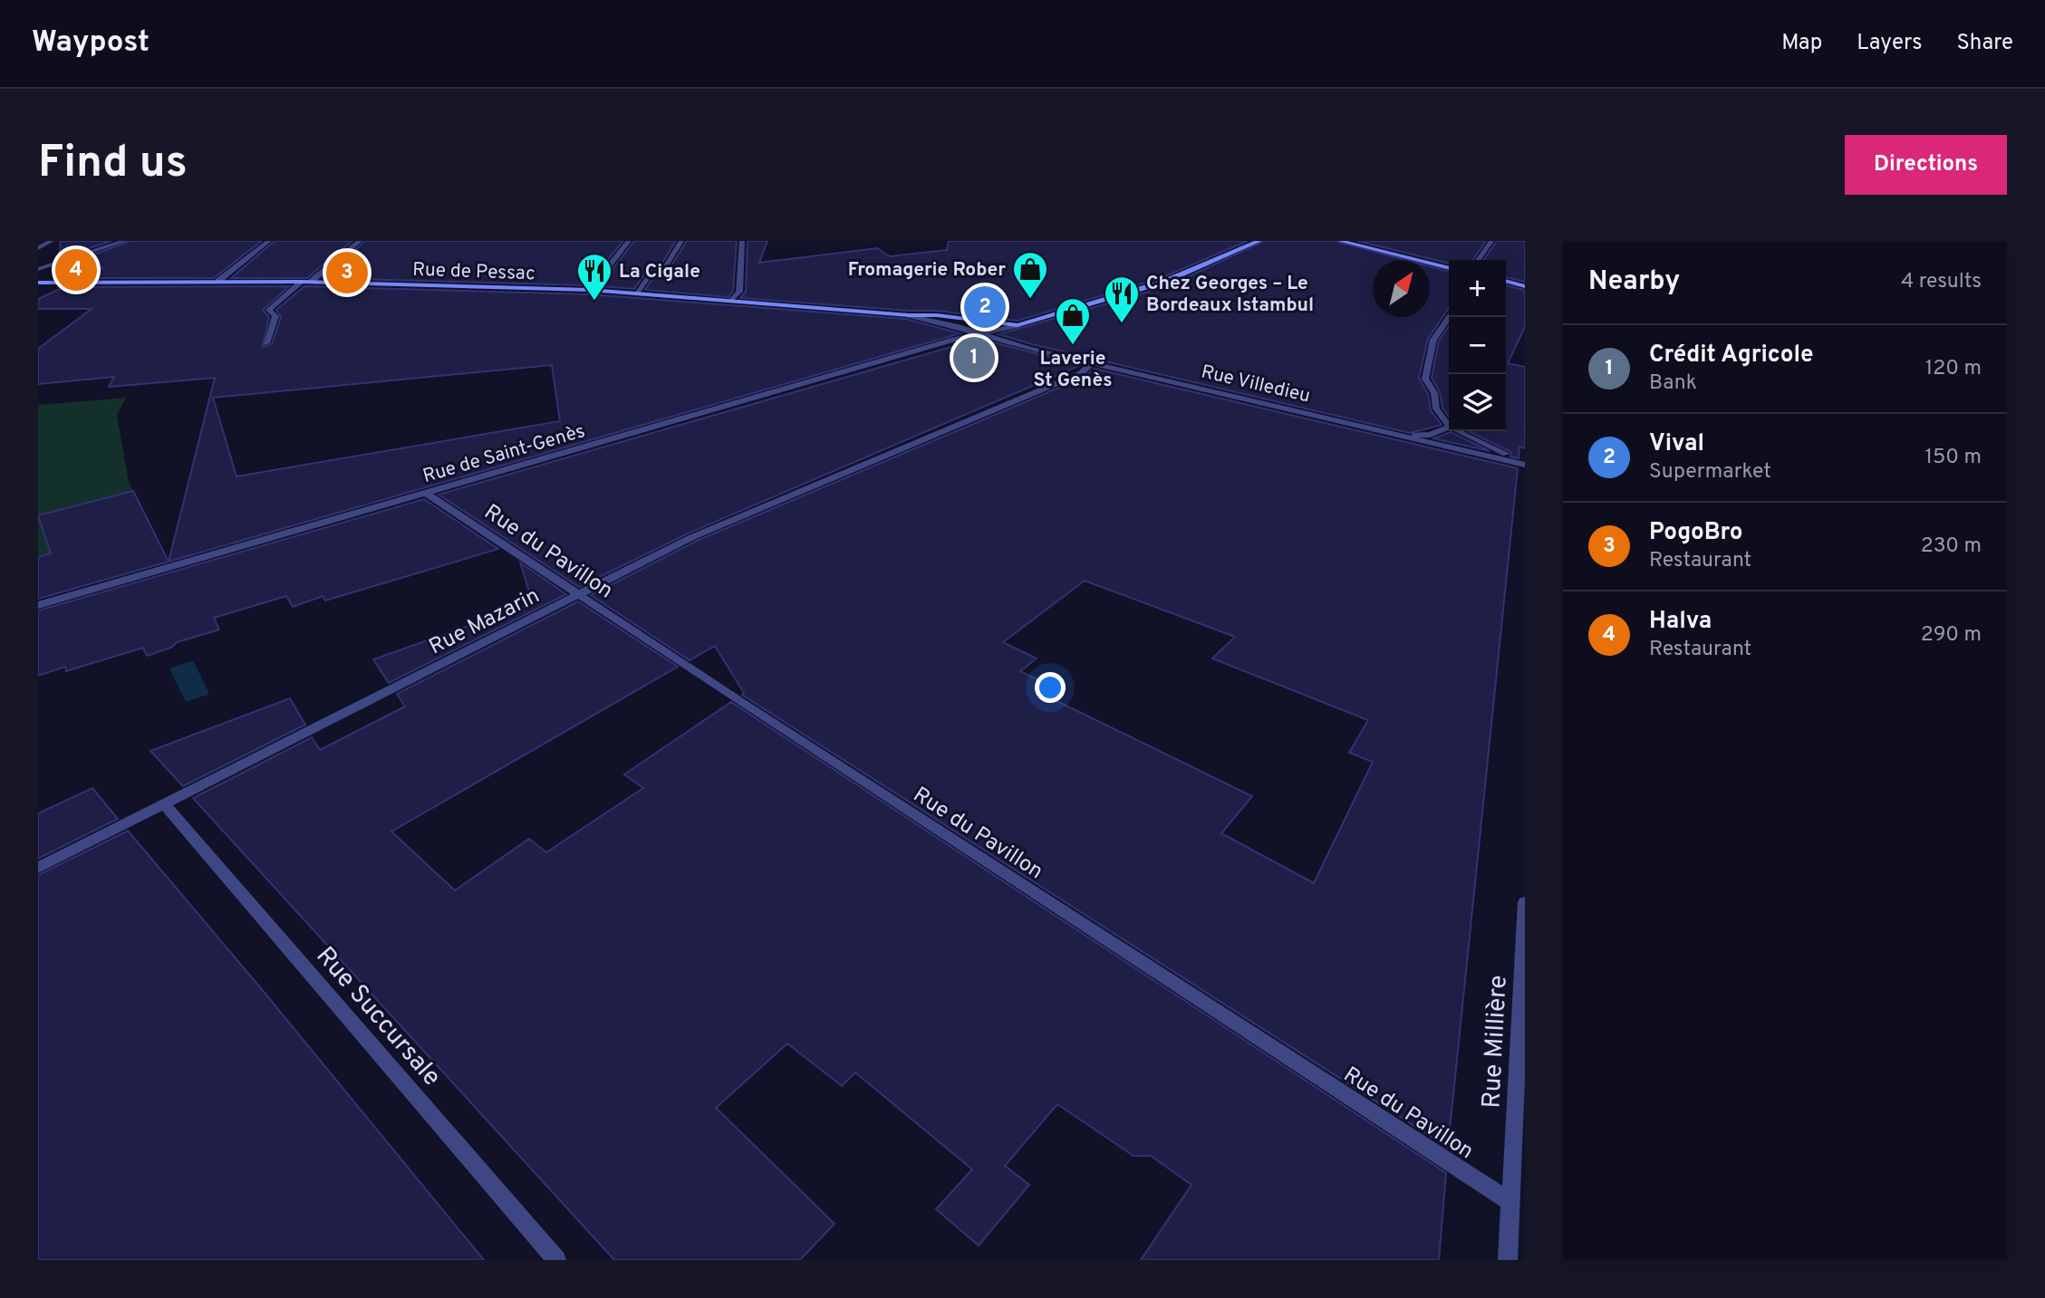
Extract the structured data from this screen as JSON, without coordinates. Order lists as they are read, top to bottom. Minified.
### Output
{"streets":{"main road":["Rue de Pessac"],"street":["Rue Villedieu","Rue de Saint-Genès","Rue du Pavillon","Rue Mazarin","Rue Succursale","Rue Millière"]},"crossings":[["Rue de Pessac","Rue Villedieu"],["Rue de Pessac","Rue de Saint-Genès"],["Rue Villedieu","Rue de Saint-Genès"],["Rue Villedieu","Rue Mazarin"],["Rue de Saint-Genès","Rue du Pavillon"],["Rue du Pavillon","Rue Mazarin"],["Rue du Pavillon","Rue Millière"],["Rue Mazarin","Rue Succursale"]],"places":{"shop":["Fromagerie Rober","Laverie St Genès"],"restaurant":["La Cigale","Chez Georges – Le Bordeaux Istambul"]},"north":"top right","page":{"header":"Waypost","nav":["Map","Layers","Share"],"buttons":"Directions","title":"Find us","heading":["Nearby","4 results"],"pins":["4","3","2","1"],"map_buttons":["+","−"],"list":[{"mark":"1","name":"Crédit Agricole","note":"Bank","value":"120 m"},{"mark":"2","name":"Vival","note":"Supermarket","value":"150 m"},{"mark":"3","name":"PogoBro","note":"Restaurant","value":"230 m"},{"mark":"4","name":"Halva","note":"Restaurant","value":"290 m"}]}}
